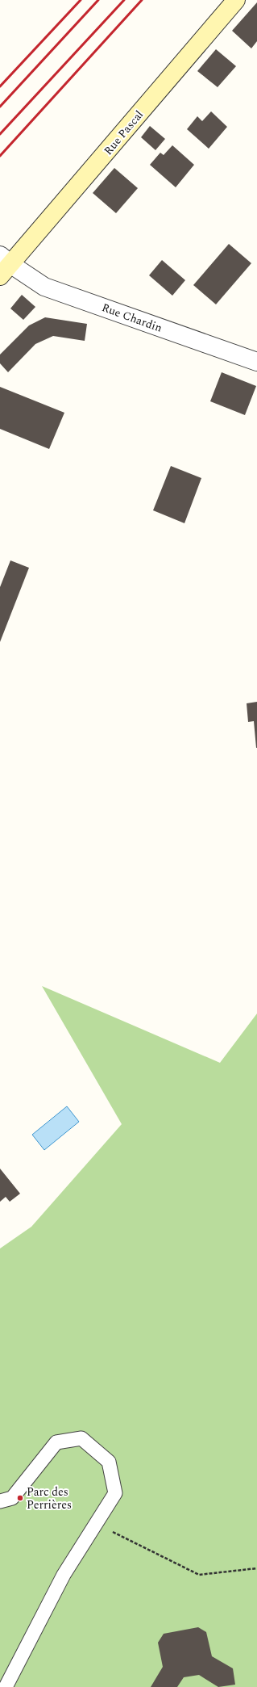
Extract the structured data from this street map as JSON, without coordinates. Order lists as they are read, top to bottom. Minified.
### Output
{"streets":{"main road":["Rue Pascal"],"street":["Rue Chardin"]},"crossings":[["Rue Pascal","Rue Chardin"]],"places":["Parc des Perrières"]}
